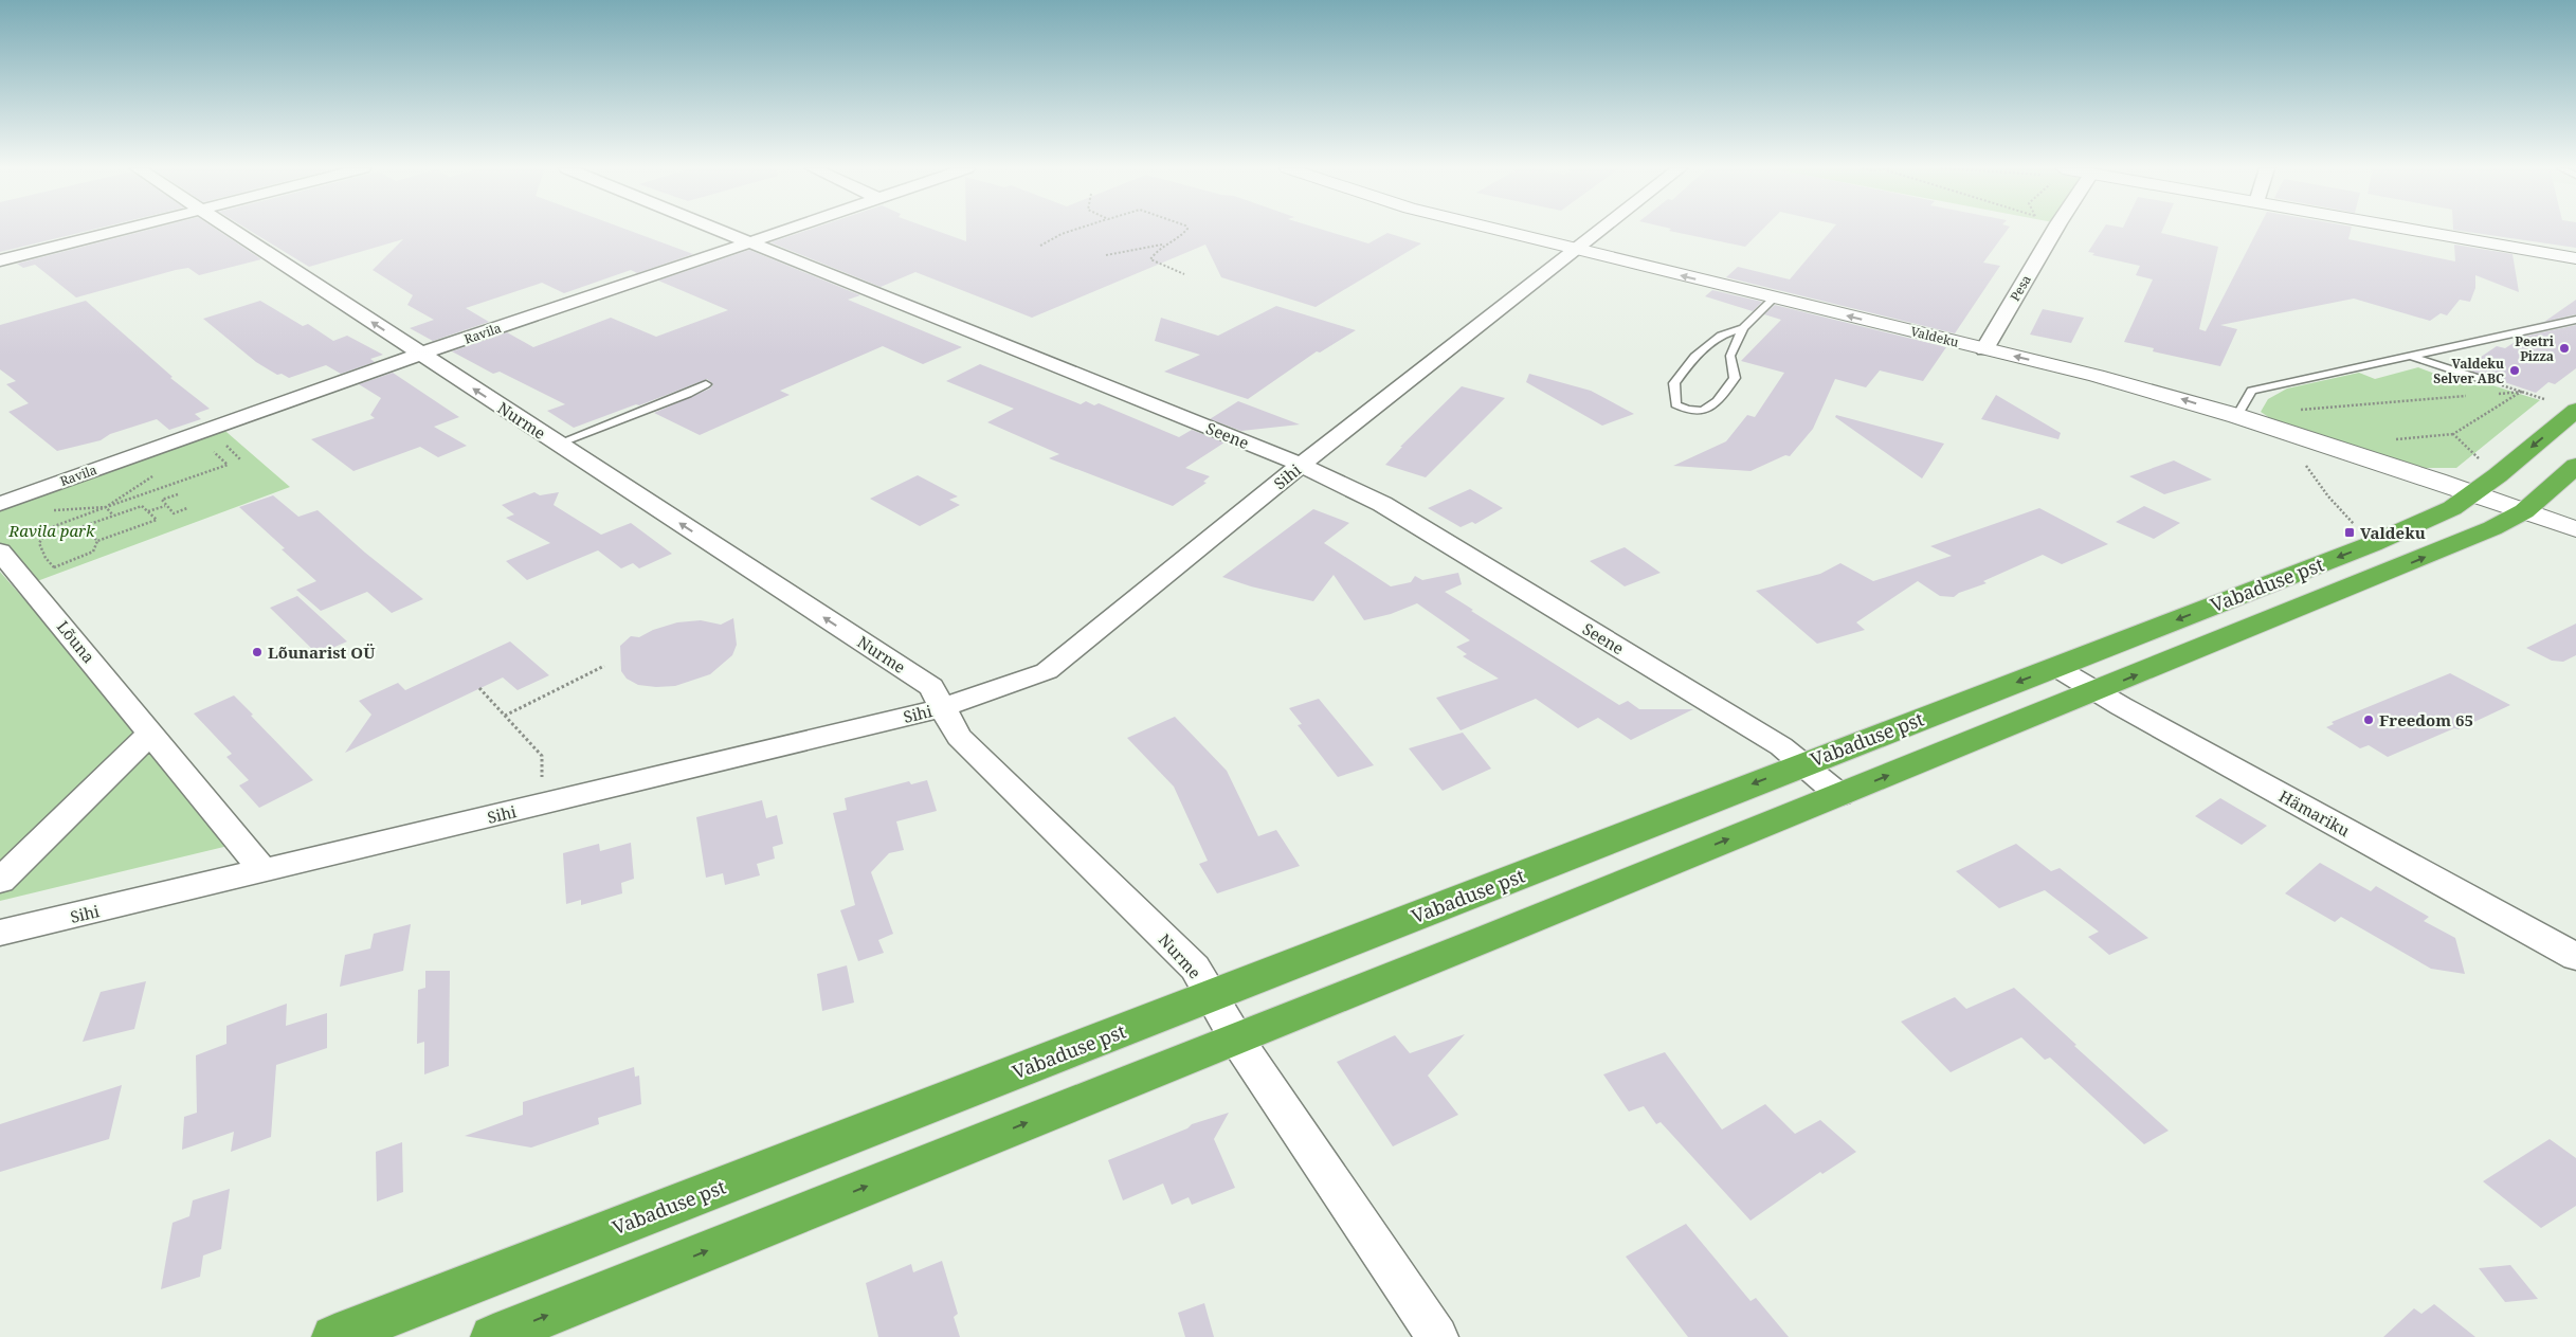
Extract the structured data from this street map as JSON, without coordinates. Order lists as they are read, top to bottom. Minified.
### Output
{"streets":{"highway":["Vabaduse pst"],"street":["Pesa","Ravila","Valdeku","Nurme","Seene","Sihi","Lõuna","Hämariku"]},"crossings":[["Pesa","Valdeku"],["Ravila","Nurme"],["Ravila","Seene"],["Valdeku","Sihi"],["Valdeku","Vabaduse pst"],["Nurme","Sihi"],["Nurme","Vabaduse pst"],["Seene","Sihi"],["Seene","Vabaduse pst"],["Sihi","Lõuna"],["Vabaduse pst","Hämariku"]],"one_way":["Valdeku","Nurme"],"parks":["Ravila park"],"places":{"other":["Peetri Pizza","Valdeku Selver ABC","Lõunarist OÜ","Freedom 65"],"transit":["Valdeku"]}}
